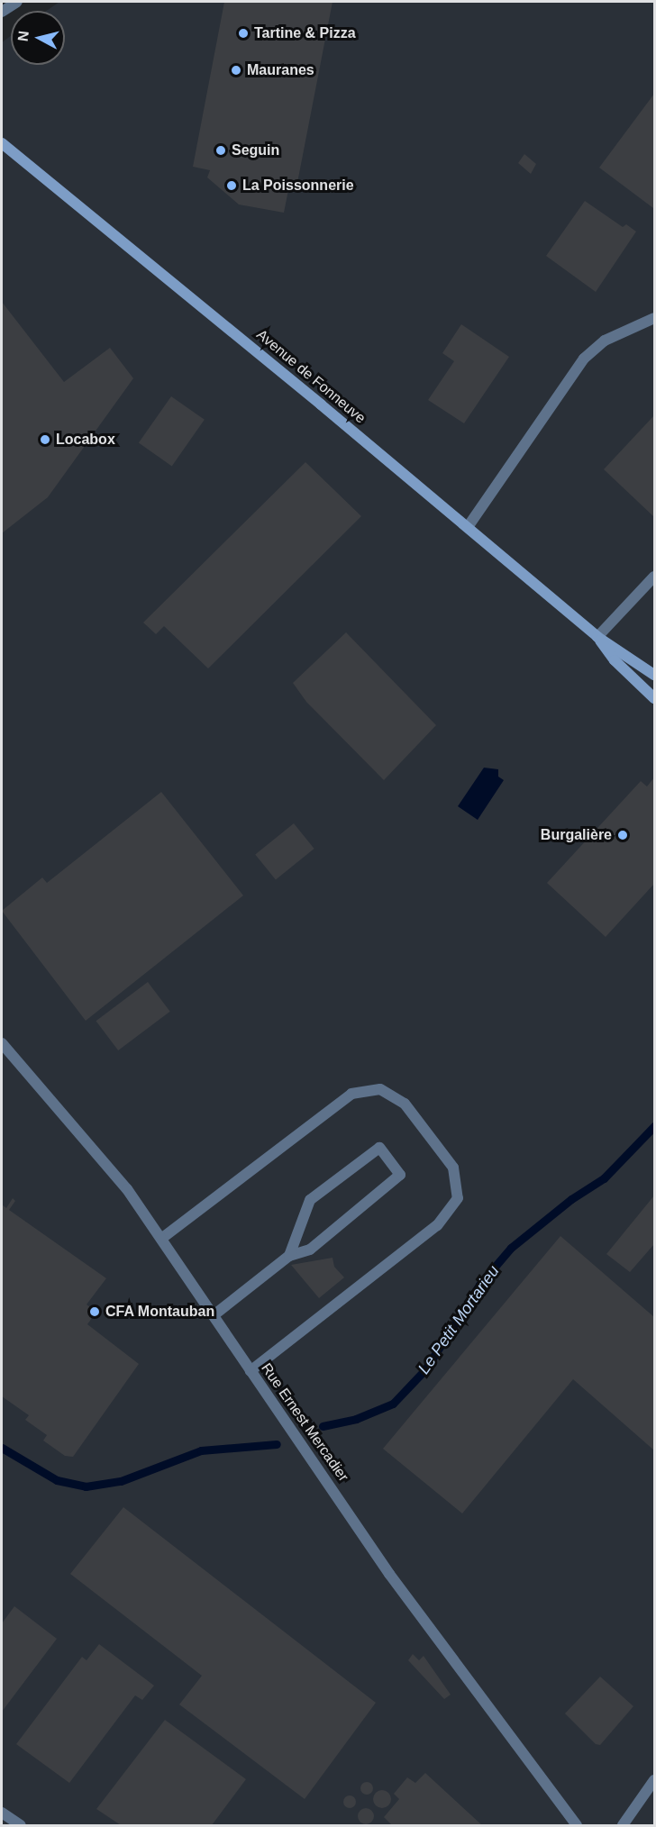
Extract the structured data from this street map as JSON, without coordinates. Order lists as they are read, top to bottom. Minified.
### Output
{"streets":{"street":["Avenue de Fonneuve","Rue Ernest Mercadier"]},"water":["Le Petit Mortarieu"],"places":["Tartine & Pizza","Mauranes","Seguin","La Poissonnerie","Locabox","Burgalière","CFA Montauban"],"north":"left"}
